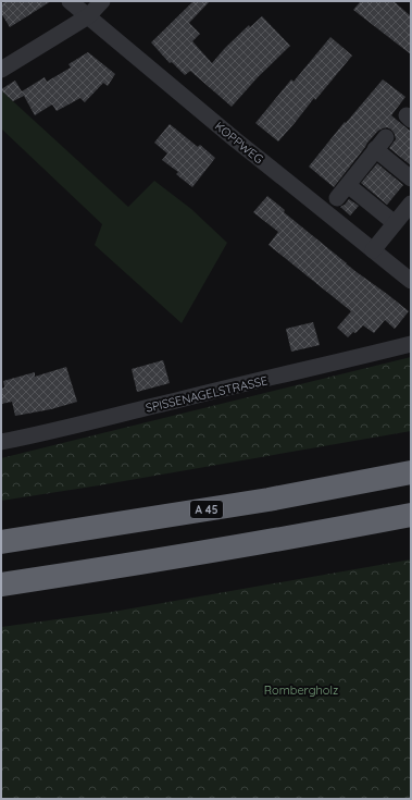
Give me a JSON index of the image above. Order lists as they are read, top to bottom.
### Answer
{
  "streets": {
    "highway": ["A 45"],
    "street": ["KOPPWEG", "SPISSENAGELSTRASSE"]
  },
  "parks": ["Rombergholz"]
}
